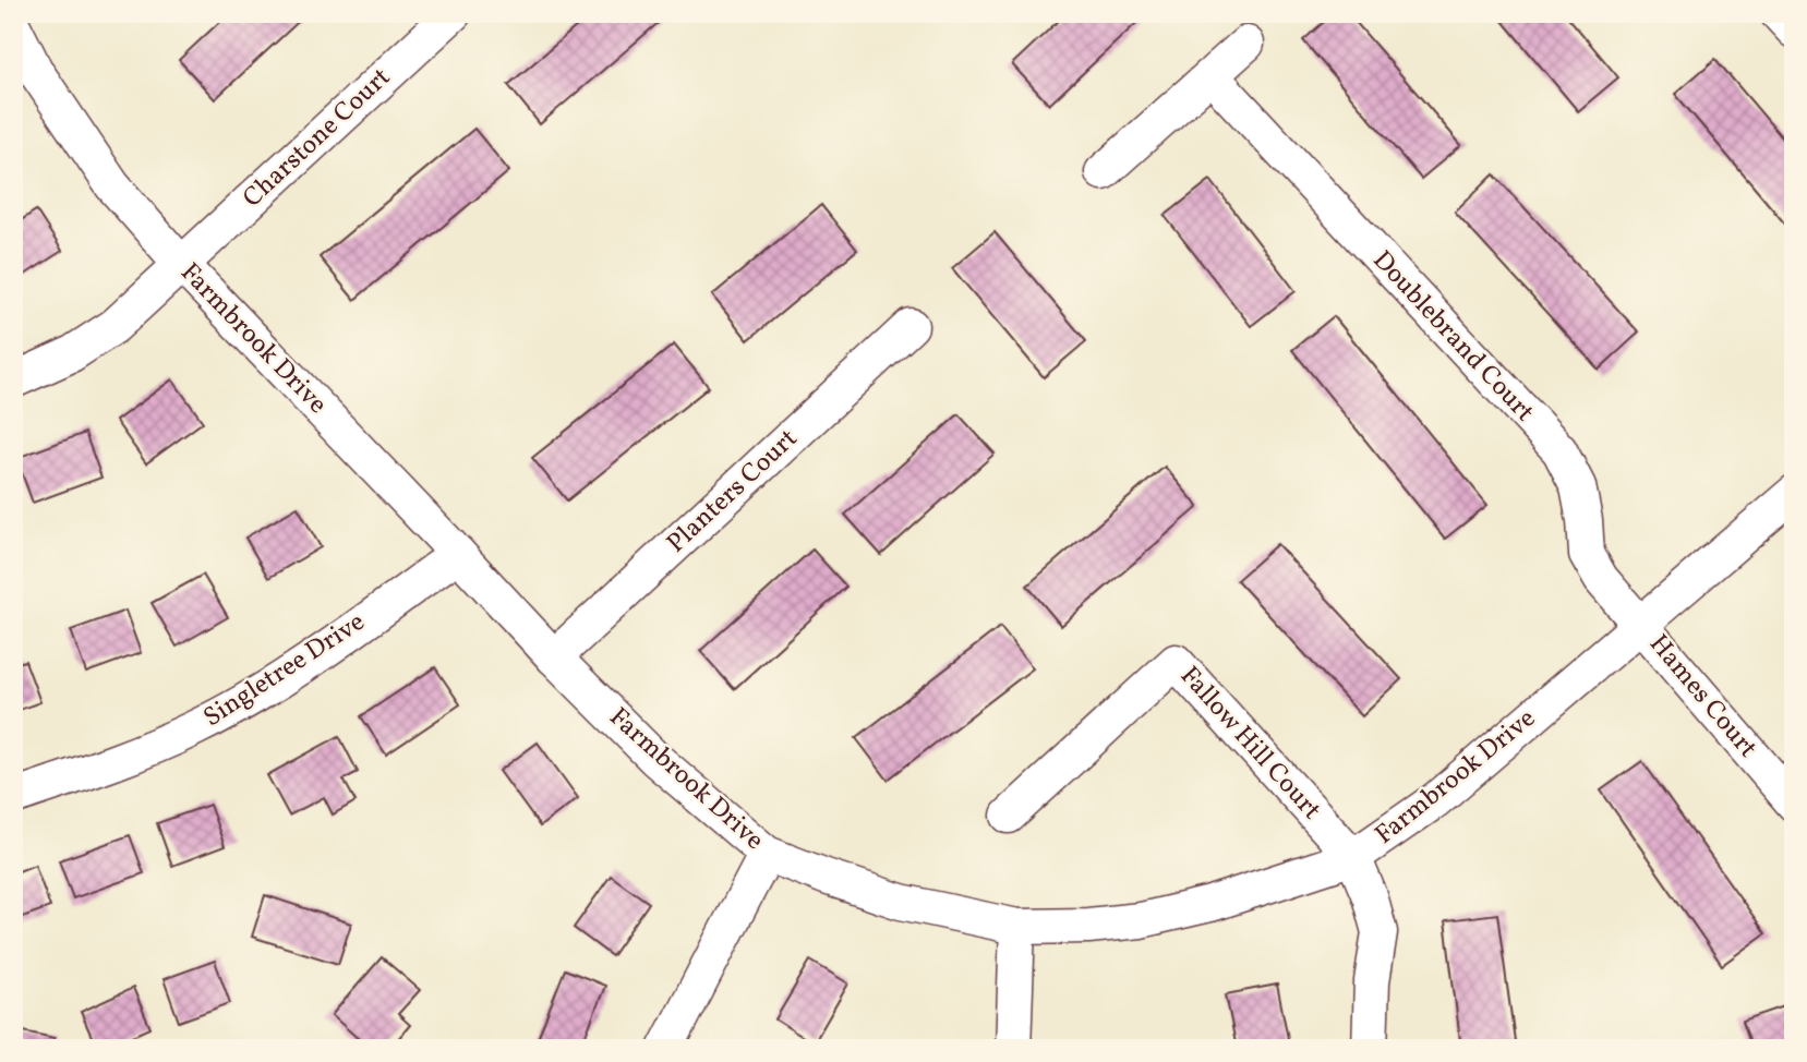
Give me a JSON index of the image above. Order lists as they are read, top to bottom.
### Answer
{
  "streets": {
    "street": [
      "Charstone Court",
      "Doublebrand Court",
      "Farmbrook Drive",
      "Planters Court",
      "Singletree Drive",
      "Hames Court",
      "Fallow Hill Court"
    ]
  },
  "crossings": [
    ["Charstone Court", "Farmbrook Drive"],
    ["Doublebrand Court", "Farmbrook Drive"],
    ["Doublebrand Court", "Hames Court"],
    ["Farmbrook Drive", "Planters Court"],
    ["Farmbrook Drive", "Singletree Drive"],
    ["Farmbrook Drive", "Hames Court"],
    ["Farmbrook Drive", "Fallow Hill Court"]
  ]
}
